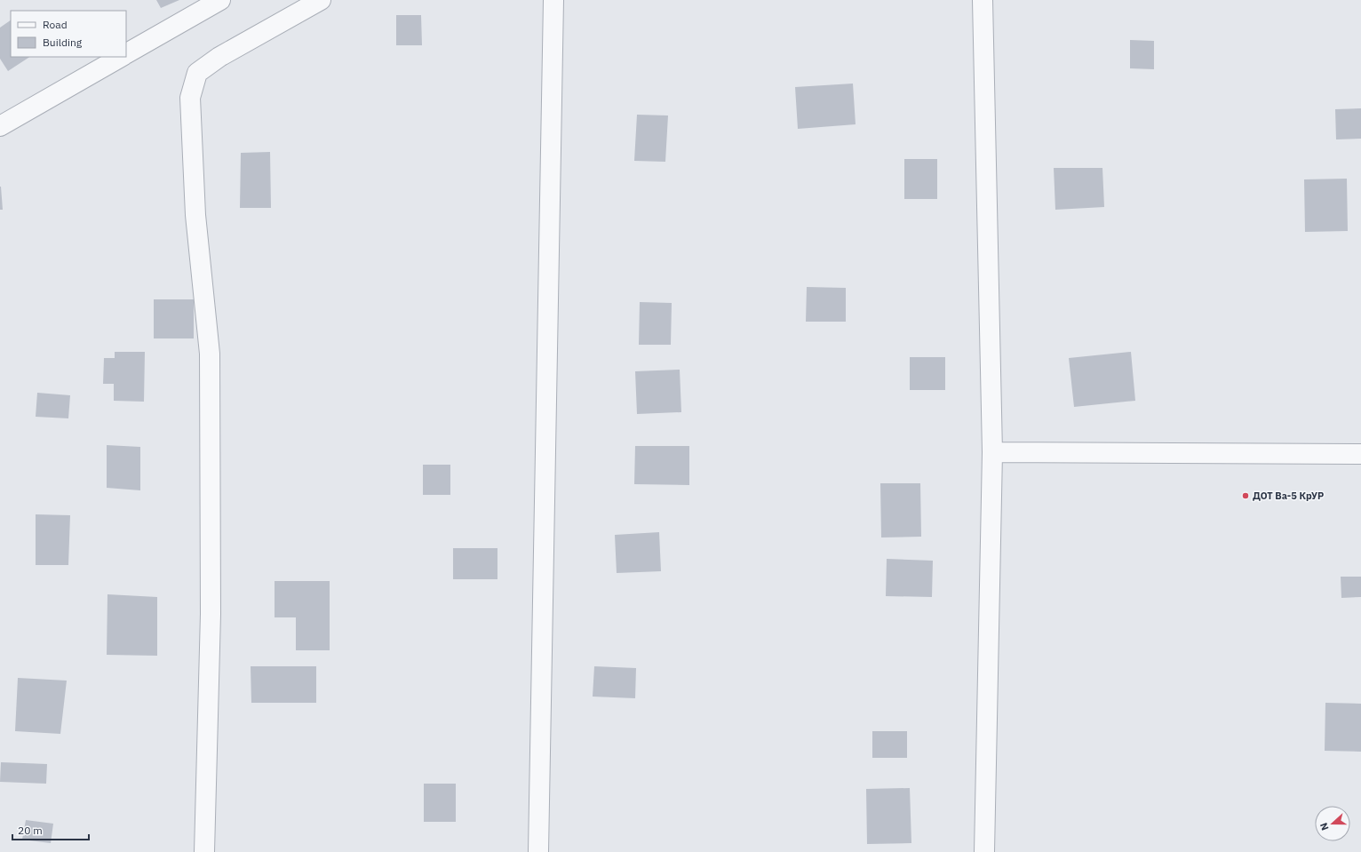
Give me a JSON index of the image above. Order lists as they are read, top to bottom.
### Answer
{
  "places": ["ДОТ Ва-5 КрУР"],
  "legend": ["Road", "Building"],
  "scale_bar": "20 m",
  "north": "left"
}
